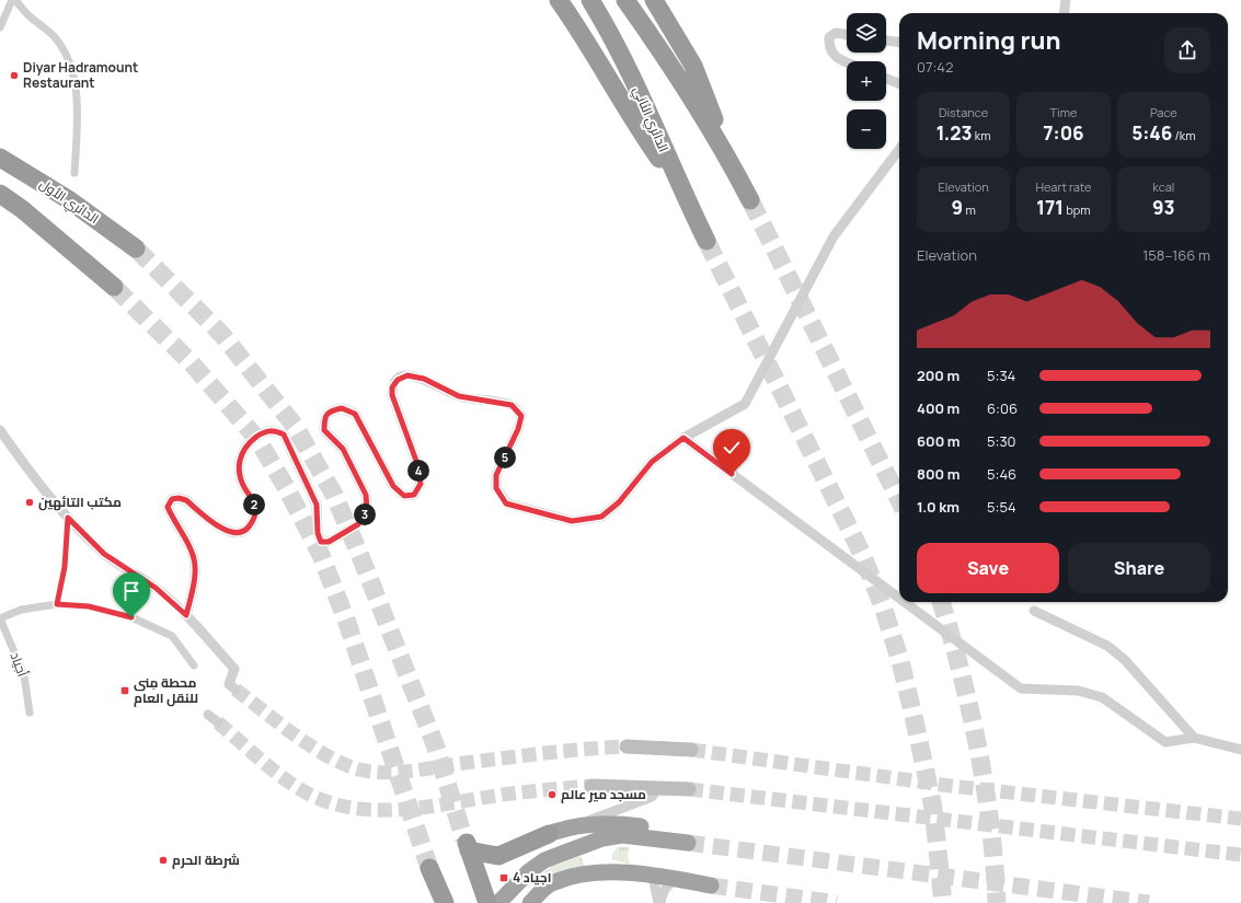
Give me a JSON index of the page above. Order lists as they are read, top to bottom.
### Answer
{
  "streets": {
    "highway": ["الدائري الثاني", "الدائري الأول"],
    "street": ["أجياد"]
  },
  "places": {
    "other": [
      "Diyar Hadramount Restaurant",
      "مكتب التائهين",
      "مسجد مير عالم",
      "شرطة الحرم"
    ],
    "transit": ["محطة مِنى للنقل العام", "اجياد 4"]
  },
  "page": {
    "map_buttons": ["+", "−"],
    "heading": ["Morning run", "07:42"],
    "stats": [
      ["Distance", "1.23 km"],
      ["Time", "7:06"],
      ["Pace", "5:46 /km"],
      ["Elevation", "9 m"],
      ["Heart rate", "171 bpm"],
      ["kcal", "93"]
    ],
    "chart": ["Elevation", "158–166 m"],
    "list": [
      {
        "name": "200 m",
        "note": "5:34"
      },
      {
        "name": "400 m",
        "note": "6:06"
      },
      {
        "name": "600 m",
        "note": "5:30"
      },
      {
        "name": "800 m",
        "note": "5:46"
      },
      {
        "name": "1.0 km",
        "note": "5:54"
      }
    ],
    "pins": [
      "5",
      "4",
      "2",
      "3"
    ],
    "buttons": ["Save", "Share"]
  }
}
